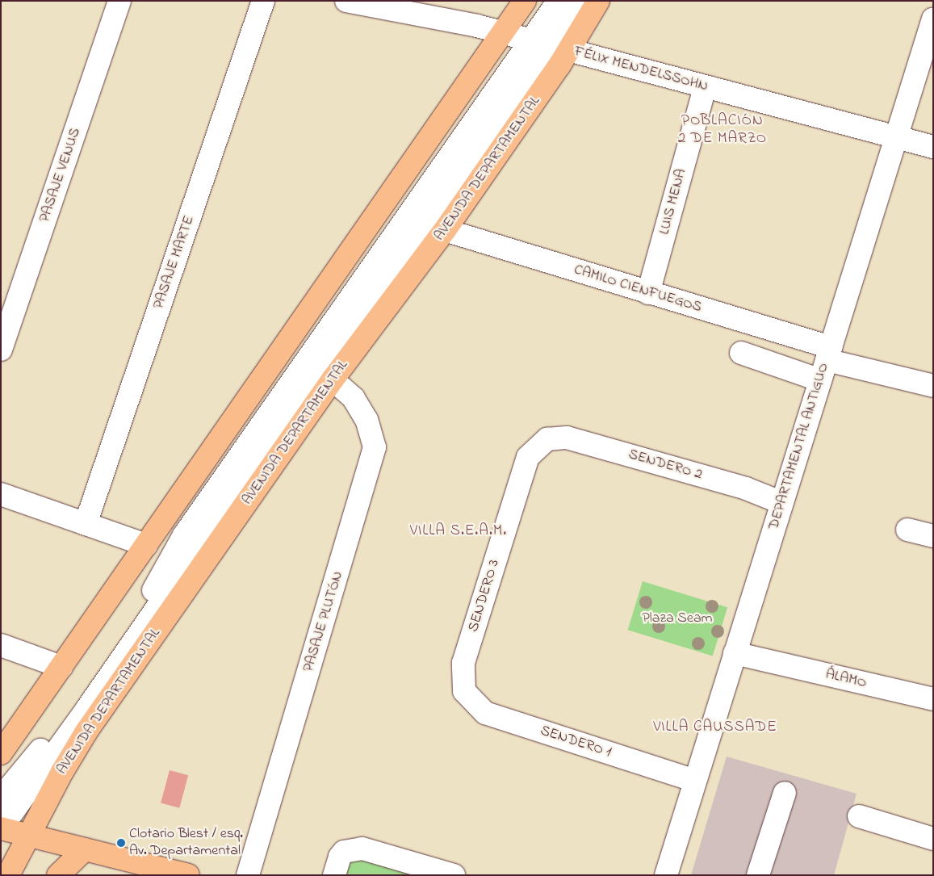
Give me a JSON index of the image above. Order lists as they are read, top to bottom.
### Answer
{
  "streets": {
    "main road": ["AVENIDA DEPARTAMENTAL"],
    "street": [
      "FÉLIX MENDELSSOHN",
      "PASAJE VENUS",
      "LUIS MENA",
      "PASAJE MARTE",
      "CAMILO CIENFUEGOS",
      "DEPARTAMENTAL ANTIGUO",
      "SENDERO 2",
      "SENDERO 3",
      "PASAJE PLUTÓN",
      "ÁLAMO",
      "SENDERO 1"
    ]
  },
  "crossings": [
    ["FÉLIX MENDELSSOHN", "AVENIDA DEPARTAMENTAL"],
    ["FÉLIX MENDELSSOHN", "LUIS MENA"],
    ["FÉLIX MENDELSSOHN", "DEPARTAMENTAL ANTIGUO"],
    ["AVENIDA DEPARTAMENTAL", "CAMILO CIENFUEGOS"],
    ["AVENIDA DEPARTAMENTAL", "PASAJE PLUTÓN"],
    ["LUIS MENA", "CAMILO CIENFUEGOS"],
    ["CAMILO CIENFUEGOS", "DEPARTAMENTAL ANTIGUO"],
    ["DEPARTAMENTAL ANTIGUO", "SENDERO 2"],
    ["DEPARTAMENTAL ANTIGUO", "ÁLAMO"],
    ["DEPARTAMENTAL ANTIGUO", "SENDERO 1"],
    ["SENDERO 2", "SENDERO 3"],
    ["SENDERO 3", "SENDERO 1"]
  ],
  "districts": ["POBLACIÓN 2 DE MARZO", "VILLA S.E.A.M.", "VILLA CAUSSADE"],
  "parks": ["Plaza Seam"],
  "places": ["Clotario Blest / esq. Av. Departamental"]
}
